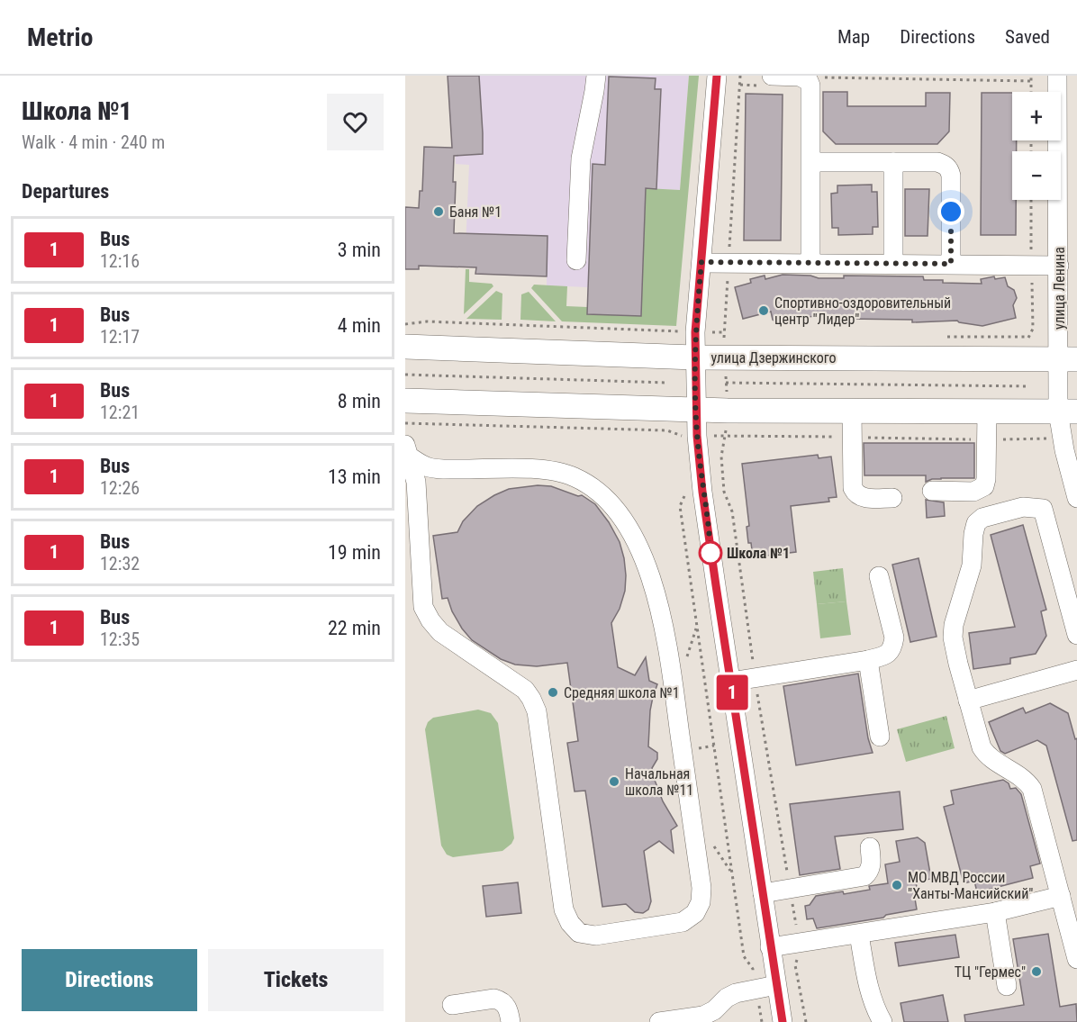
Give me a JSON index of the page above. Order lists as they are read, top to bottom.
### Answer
{
  "streets": {
    "main road": ["улица Дзержинского"],
    "street": ["улица Ленина"]
  },
  "crossings": [
    ["улица Ленина", "улица Дзержинского"]
  ],
  "places": [
    "Баня №1",
    "Спортивно-оздоровительный центр \"Лидер\"",
    "Школа №1",
    "Средняя школа №1",
    "Начальная школа №11",
    "МО МВД России \"Ханты-Мансийский\"",
    "ТЦ \"Гермес\""
  ],
  "lines": ["bus line 1"],
  "page": {
    "header": "Metrio",
    "nav": ["Map", "Directions", "Saved"],
    "heading": [
      ["Школа №1", "Walk · 4 min · 240 m"],
      "Departures"
    ],
    "on_map": "1",
    "map_buttons": ["+", "−"],
    "list": [
      {
        "mark": "1",
        "name": "Bus",
        "note": "12:16",
        "value": "3 min"
      },
      {
        "mark": "1",
        "name": "Bus",
        "note": "12:17",
        "value": "4 min"
      },
      {
        "mark": "1",
        "name": "Bus",
        "note": "12:21",
        "value": "8 min"
      },
      {
        "mark": "1",
        "name": "Bus",
        "note": "12:26",
        "value": "13 min"
      },
      {
        "mark": "1",
        "name": "Bus",
        "note": "12:32",
        "value": "19 min"
      },
      {
        "mark": "1",
        "name": "Bus",
        "note": "12:35",
        "value": "22 min"
      }
    ],
    "buttons": ["Directions", "Tickets"]
  }
}
